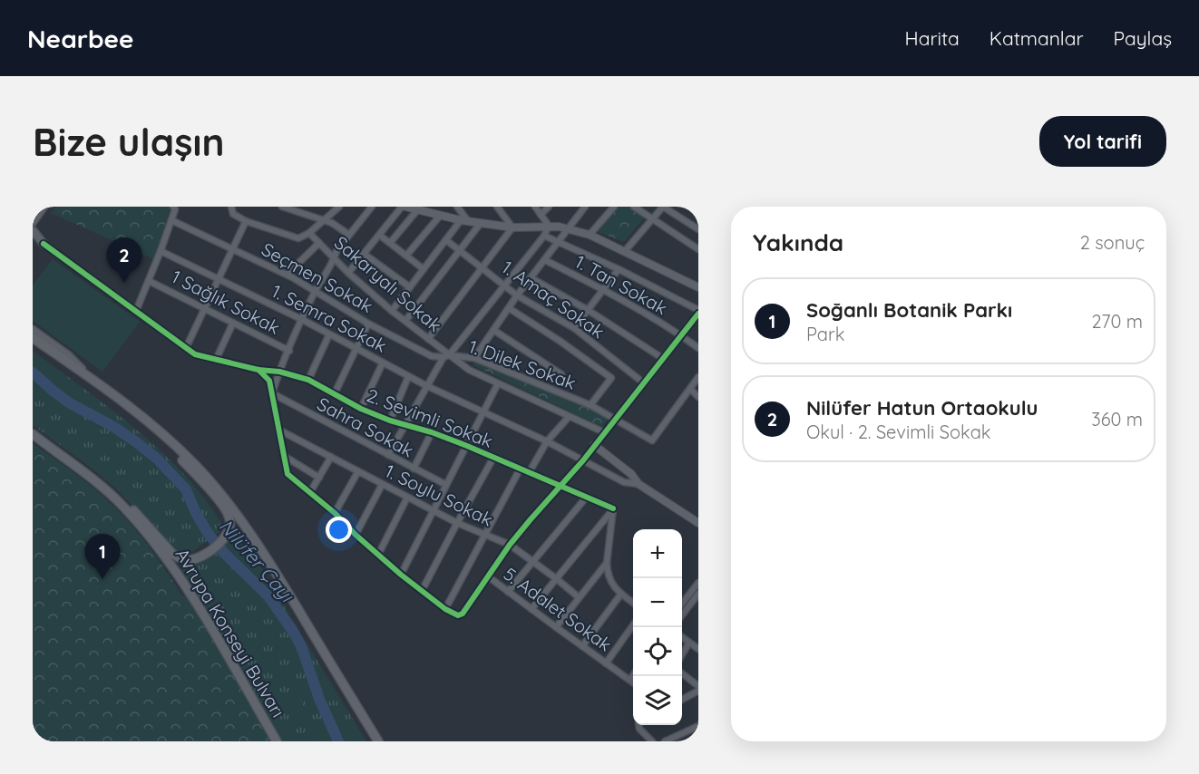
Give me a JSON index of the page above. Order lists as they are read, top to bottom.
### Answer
{
  "streets": {
    "main road": ["Avrupa Konseyi Bulvarı"],
    "street": [
      "Seçmen Sokak",
      "Sakaryalı Sokak",
      "1. Tan Sokak",
      "1. Amaç Sokak",
      "1 Sağlık Sokak",
      "1. Semra Sokak",
      "1. Dilek Sokak",
      "2. Sevimli Sokak",
      "Sahra Sokak",
      "1. Soylu Sokak",
      "5. Adalet Sokak"
    ]
  },
  "crossings": [
    ["Seçmen Sokak", "Sakaryalı Sokak"],
    ["Seçmen Sokak", "1. Dilek Sokak"],
    ["Sakaryalı Sokak", "1. Dilek Sokak"]
  ],
  "water": ["Nilüfer Çayı"],
  "page": {
    "header": "Nearbee",
    "nav": ["Harita", "Katmanlar", "Paylaş"],
    "buttons": "Yol tarifi",
    "title": "Bize ulaşın",
    "heading": ["Yakında", "2 sonuç"],
    "pins": ["2", "1"],
    "list": [
      {
        "mark": "1",
        "name": "Soğanlı Botanik Parkı",
        "note": "Park",
        "value": "270 m"
      },
      {
        "mark": "2",
        "name": "Nilüfer Hatun Ortaokulu",
        "note": "Okul · 2. Sevimli Sokak",
        "value": "360 m"
      }
    ],
    "map_buttons": ["+", "−"]
  }
}
